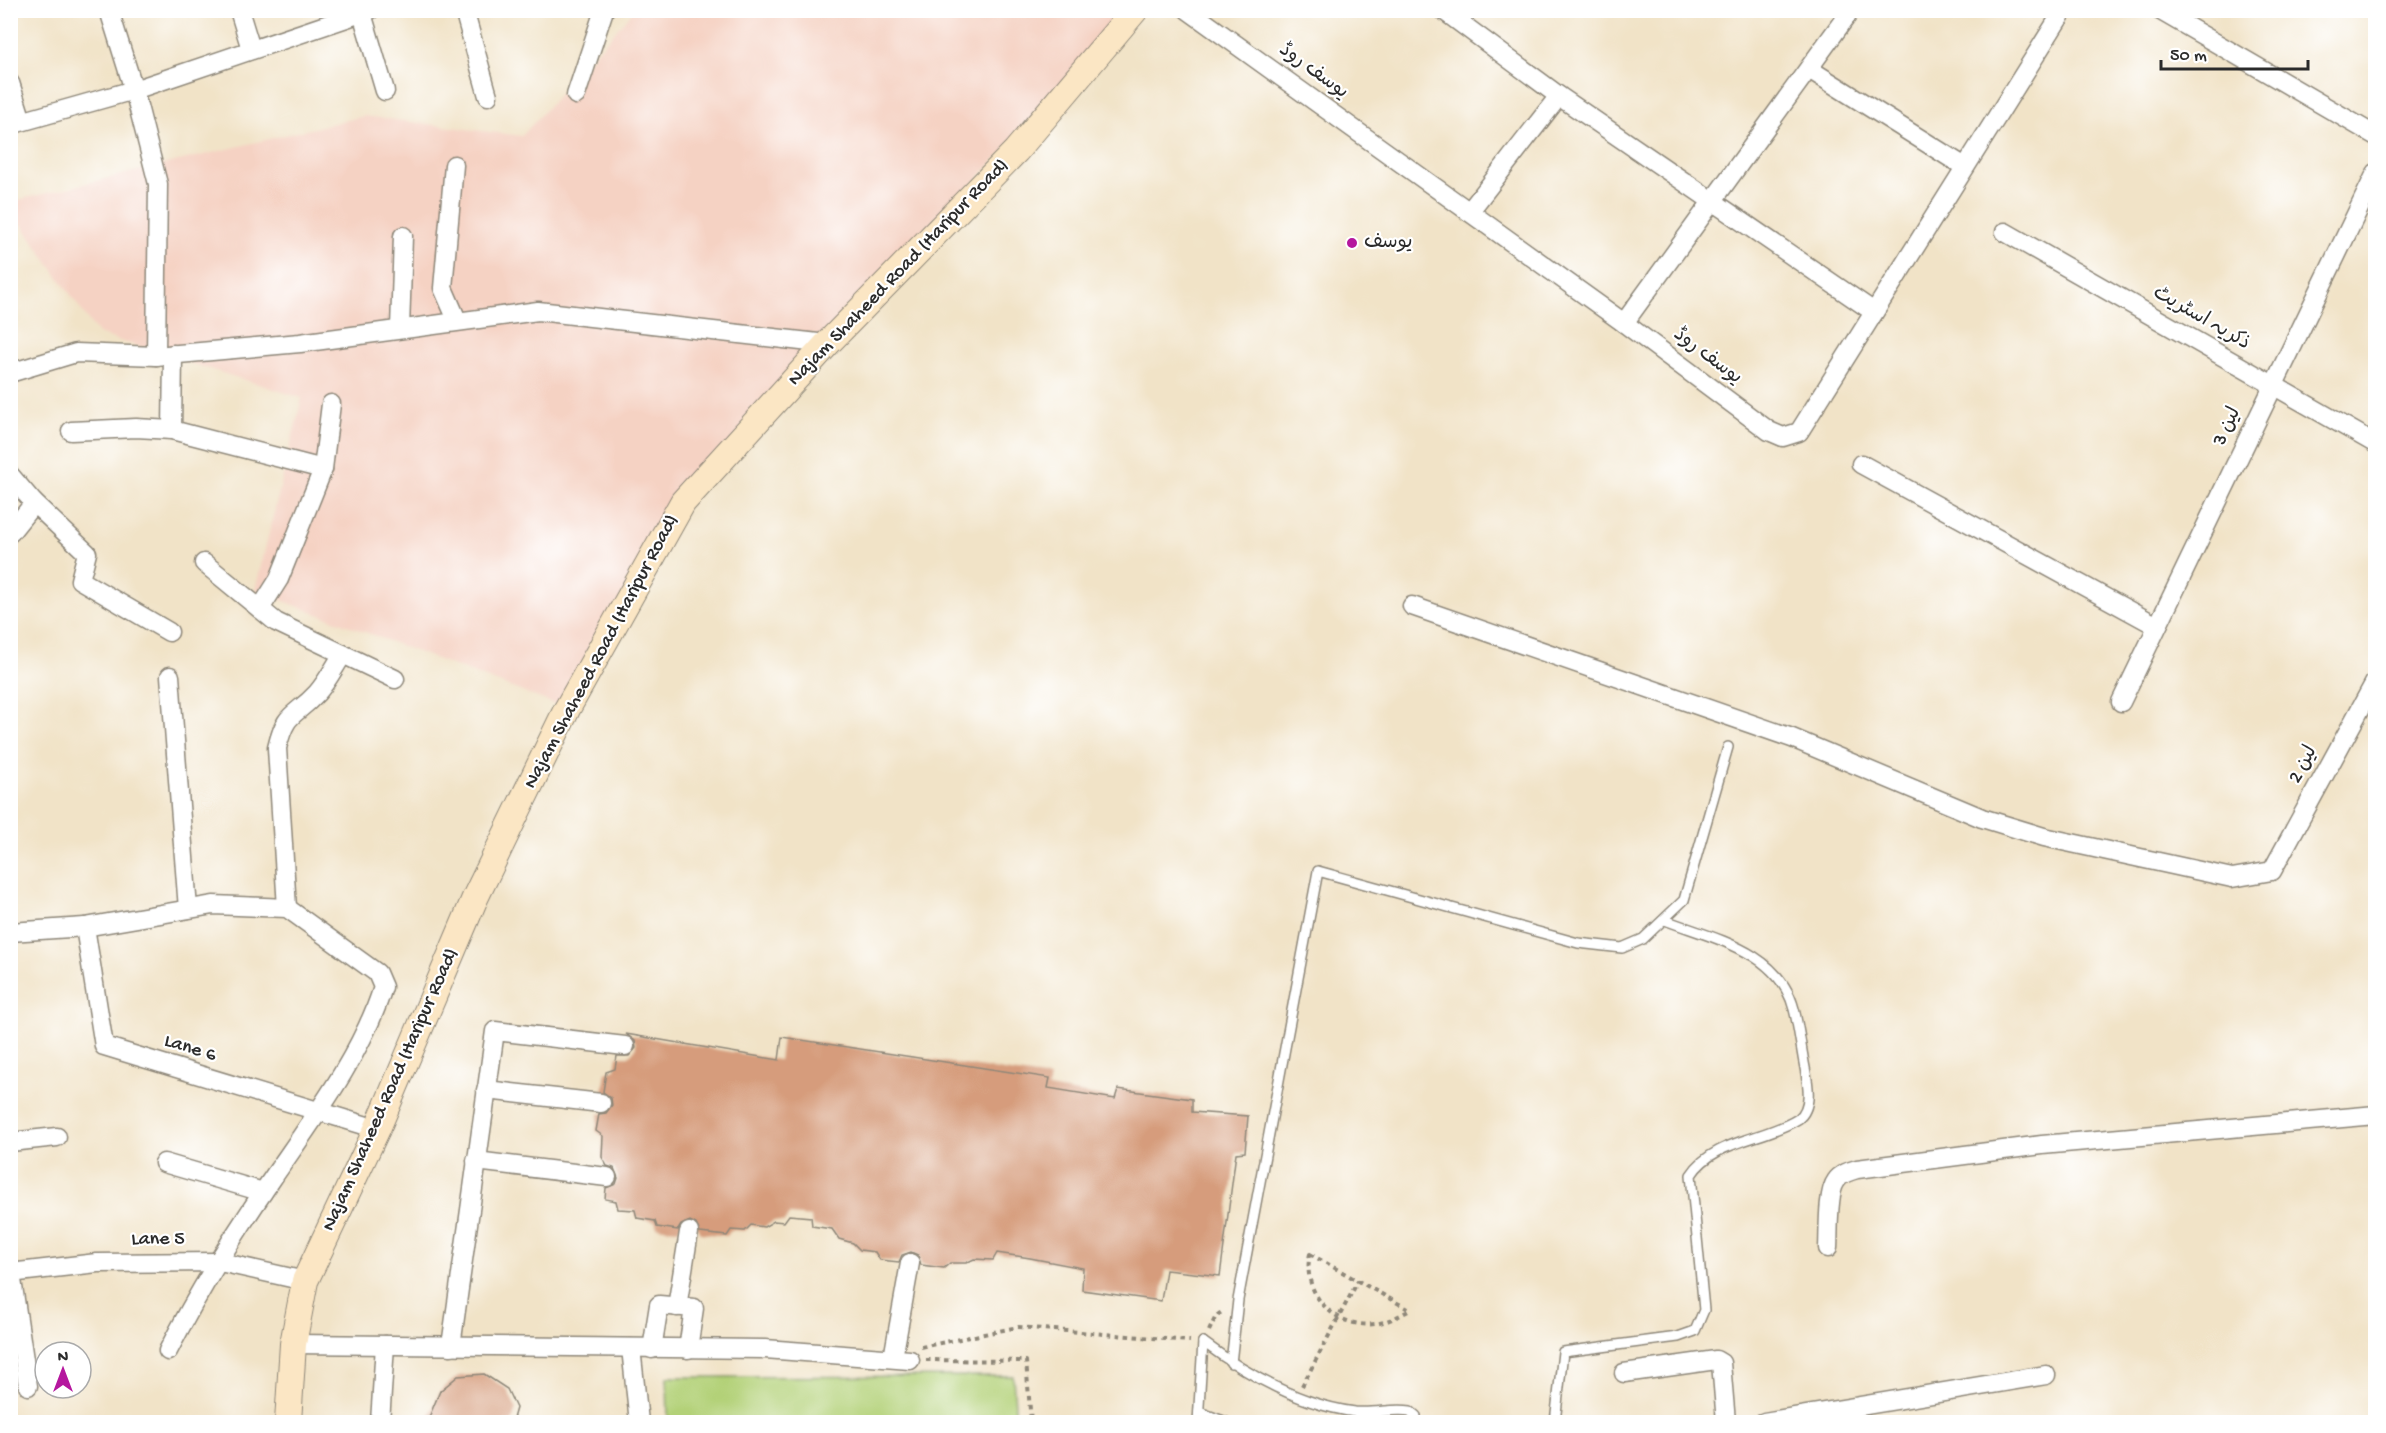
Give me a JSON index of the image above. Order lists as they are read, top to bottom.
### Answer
{
  "streets": {
    "main road": ["Najam Shaheed Road (Haripur Road)"],
    "street": [
      "یوسف روڈ",
      "ذکریہ اسٹریٹ",
      "لین 3",
      "لین 2",
      "Lane 6",
      "Lane 5"
    ]
  },
  "crossings": [
    ["Najam Shaheed Road (Haripur Road)", "Lane 6"],
    ["Najam Shaheed Road (Haripur Road)", "Lane 5"],
    ["ذکریہ اسٹریٹ", "لین 3"]
  ],
  "places": ["یوسف"],
  "scale_bar": "50 m",
  "north": "top"
}
